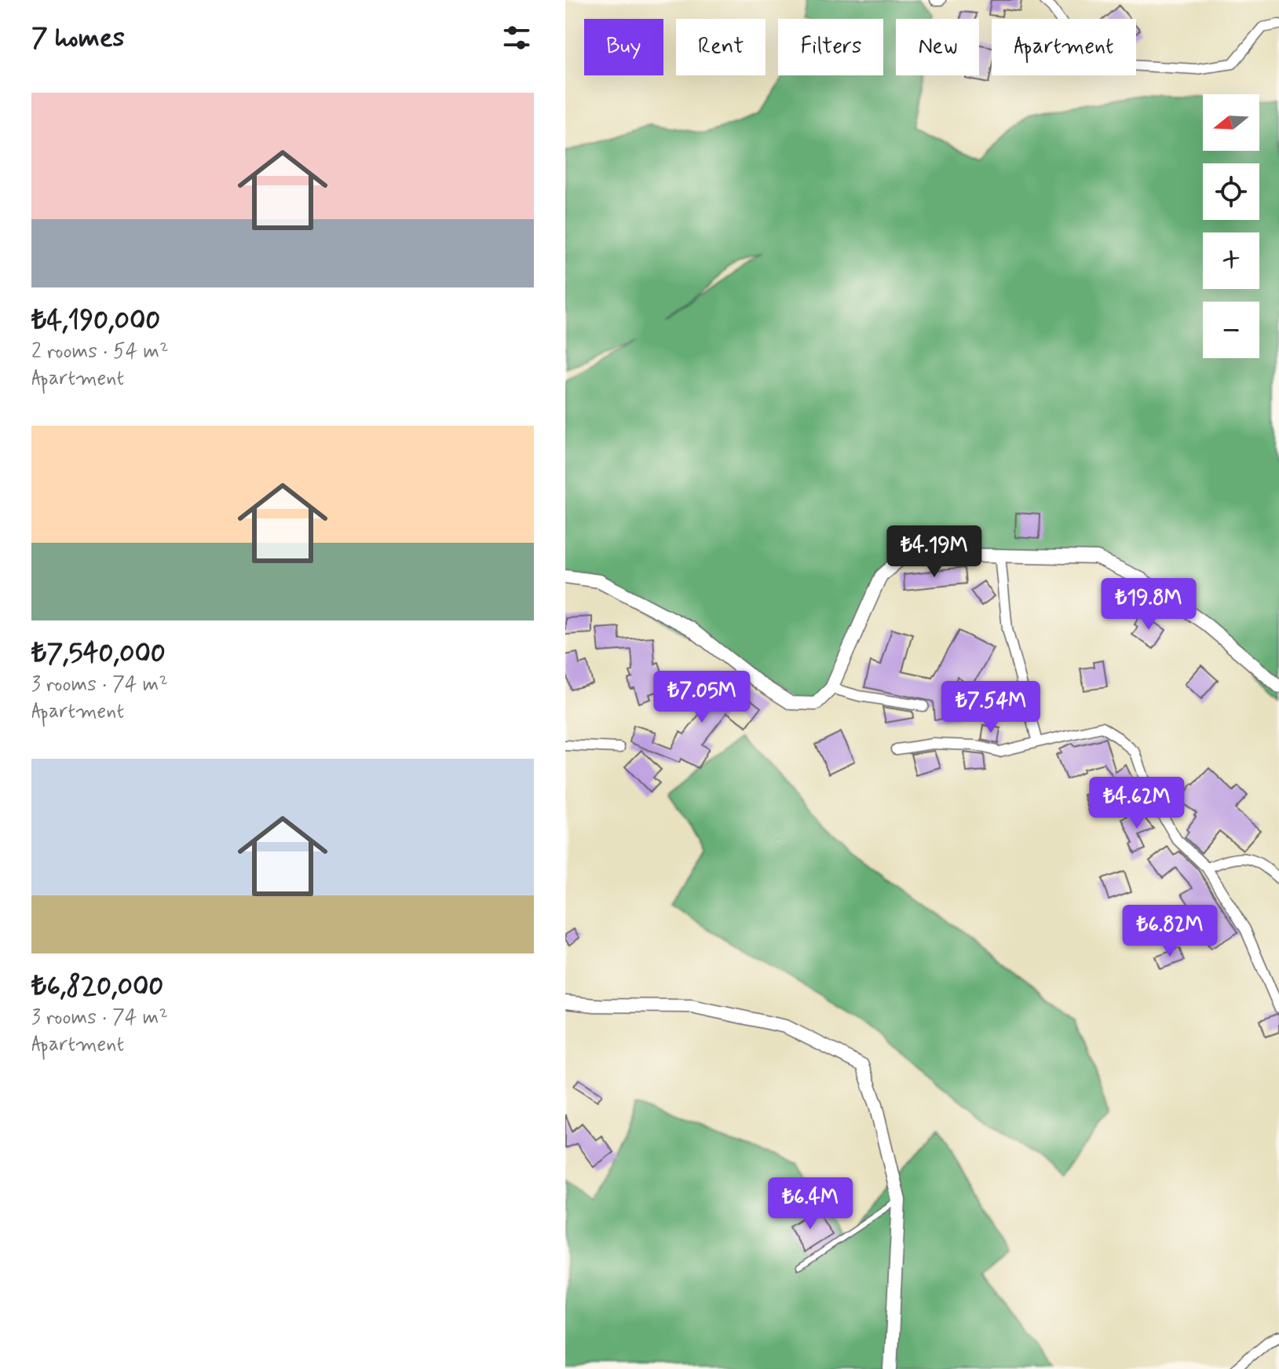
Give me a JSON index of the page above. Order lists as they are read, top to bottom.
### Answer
{
  "north": "left",
  "page": {
    "heading": "7 homes",
    "chip": [
      "Buy",
      "Rent",
      "Filters",
      "New",
      "Apartment"
    ],
    "list": [
      {
        "name": "₺4,190,000",
        "note": "2 rooms · 54 m² · Apartment"
      },
      {
        "name": "₺7,540,000",
        "note": "3 rooms · 74 m² · Apartment"
      },
      {
        "name": "₺6,820,000",
        "note": "3 rooms · 74 m² · Apartment"
      }
    ],
    "map_buttons": ["+", "−"],
    "price": [
      "₺4.19M",
      "₺19.8M",
      "₺7.05M",
      "₺7.54M",
      "₺4.62M",
      "₺6.82M",
      "₺6.4M"
    ]
  }
}
